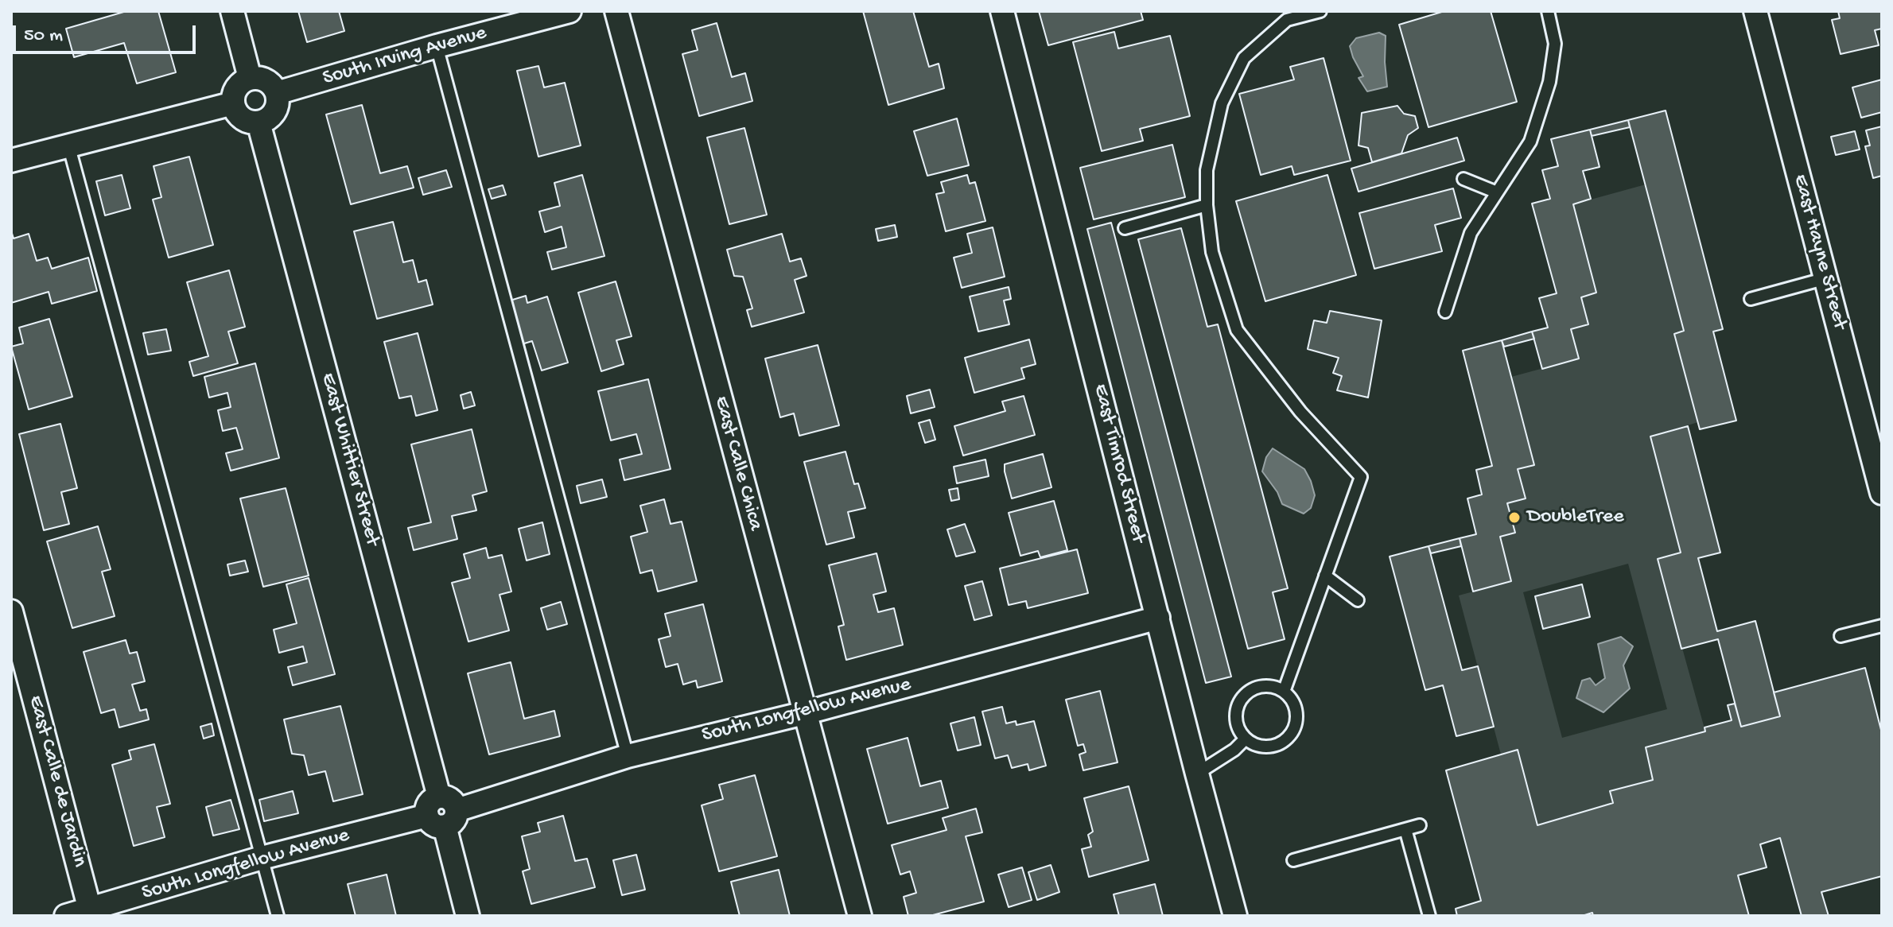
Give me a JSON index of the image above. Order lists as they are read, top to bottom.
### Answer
{
  "streets": {
    "street": [
      "South Irving Avenue",
      "East Hayne Street",
      "East Whittier Street",
      "East Calle Chica",
      "East Timrod Street",
      "South Longfellow Avenue",
      "East Calle de Jardin"
    ]
  },
  "crossings": [
    ["South Irving Avenue", "East Whittier Street"],
    ["East Whittier Street", "South Longfellow Avenue"],
    ["East Calle Chica", "South Longfellow Avenue"],
    ["East Timrod Street", "South Longfellow Avenue"],
    ["South Longfellow Avenue", "East Calle de Jardin"]
  ],
  "places": ["DoubleTree"],
  "scale_bar": "50 m"
}
